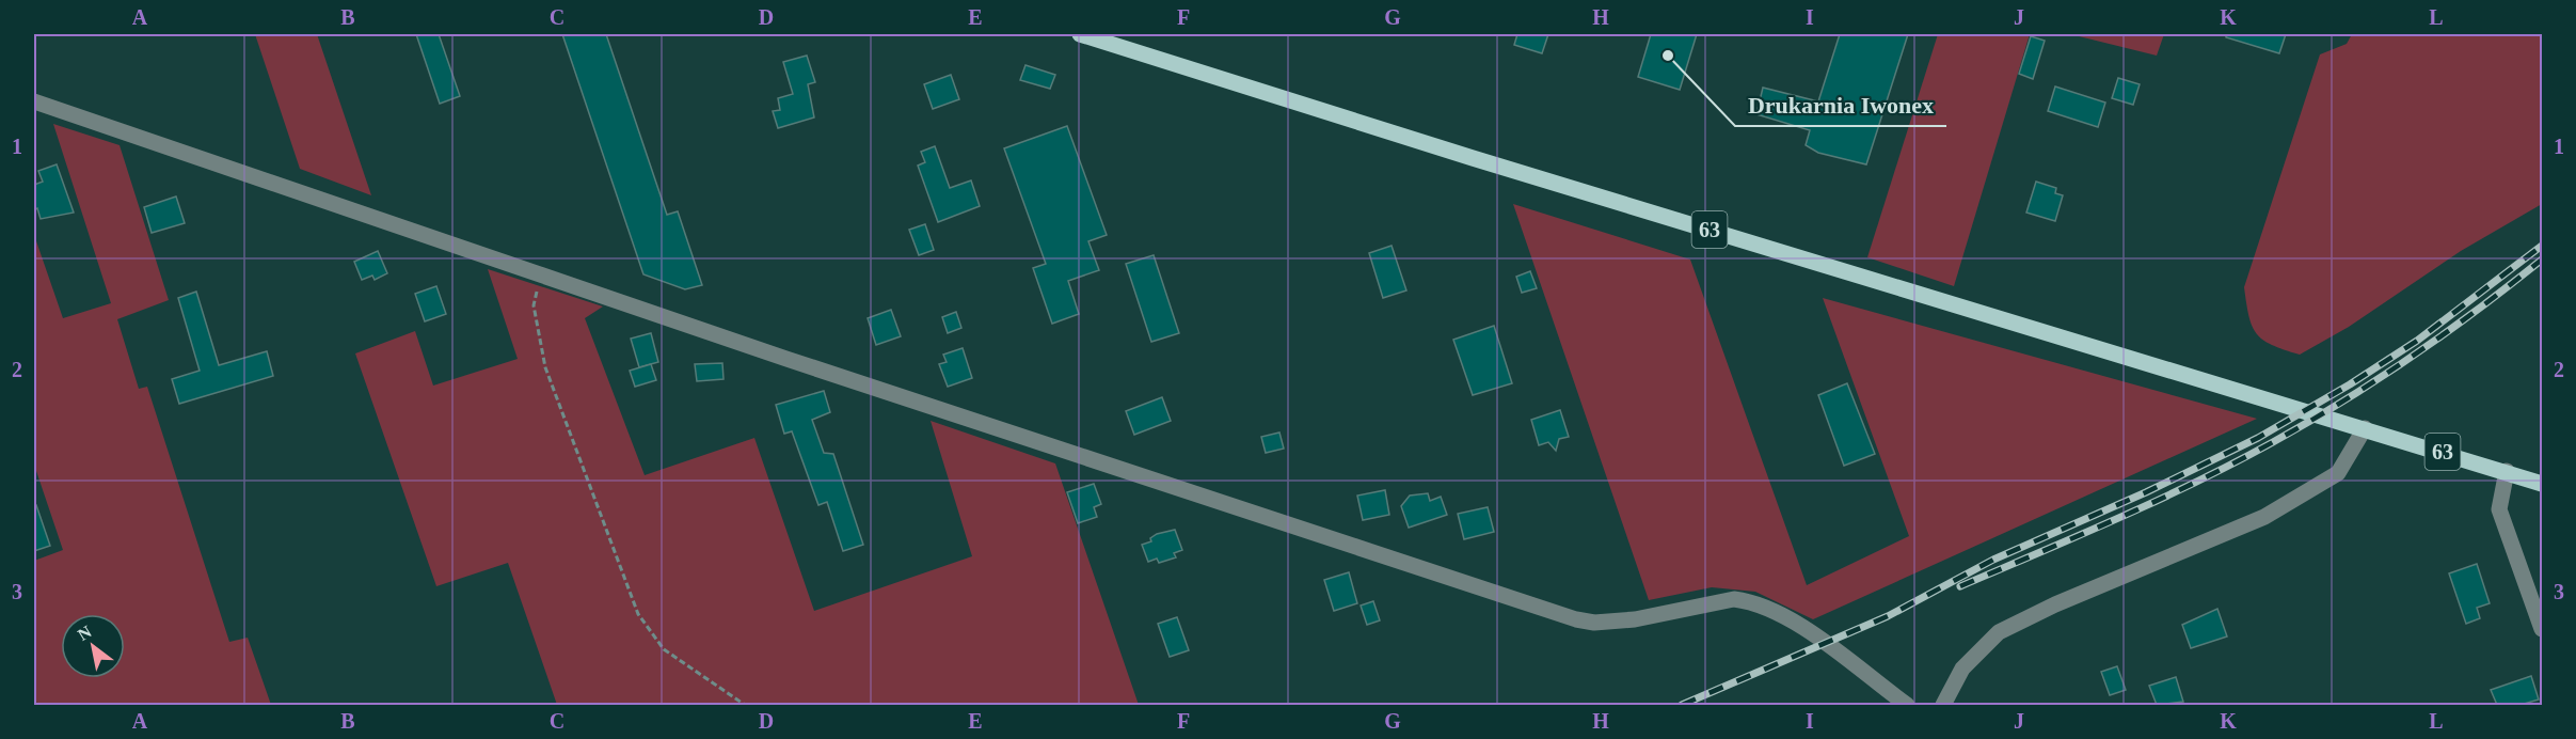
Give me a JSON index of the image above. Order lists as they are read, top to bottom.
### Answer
{
  "streets": {
    "main road": ["63"]
  },
  "places": ["Drukarnia Iwonex"],
  "north": "top left",
  "grid": {
    "columns": [
      "A",
      "B",
      "C",
      "D",
      "E",
      "F",
      "G",
      "H",
      "I",
      "J",
      "K",
      "L"
    ],
    "rows": ["1", "2", "3"]
  }
}
